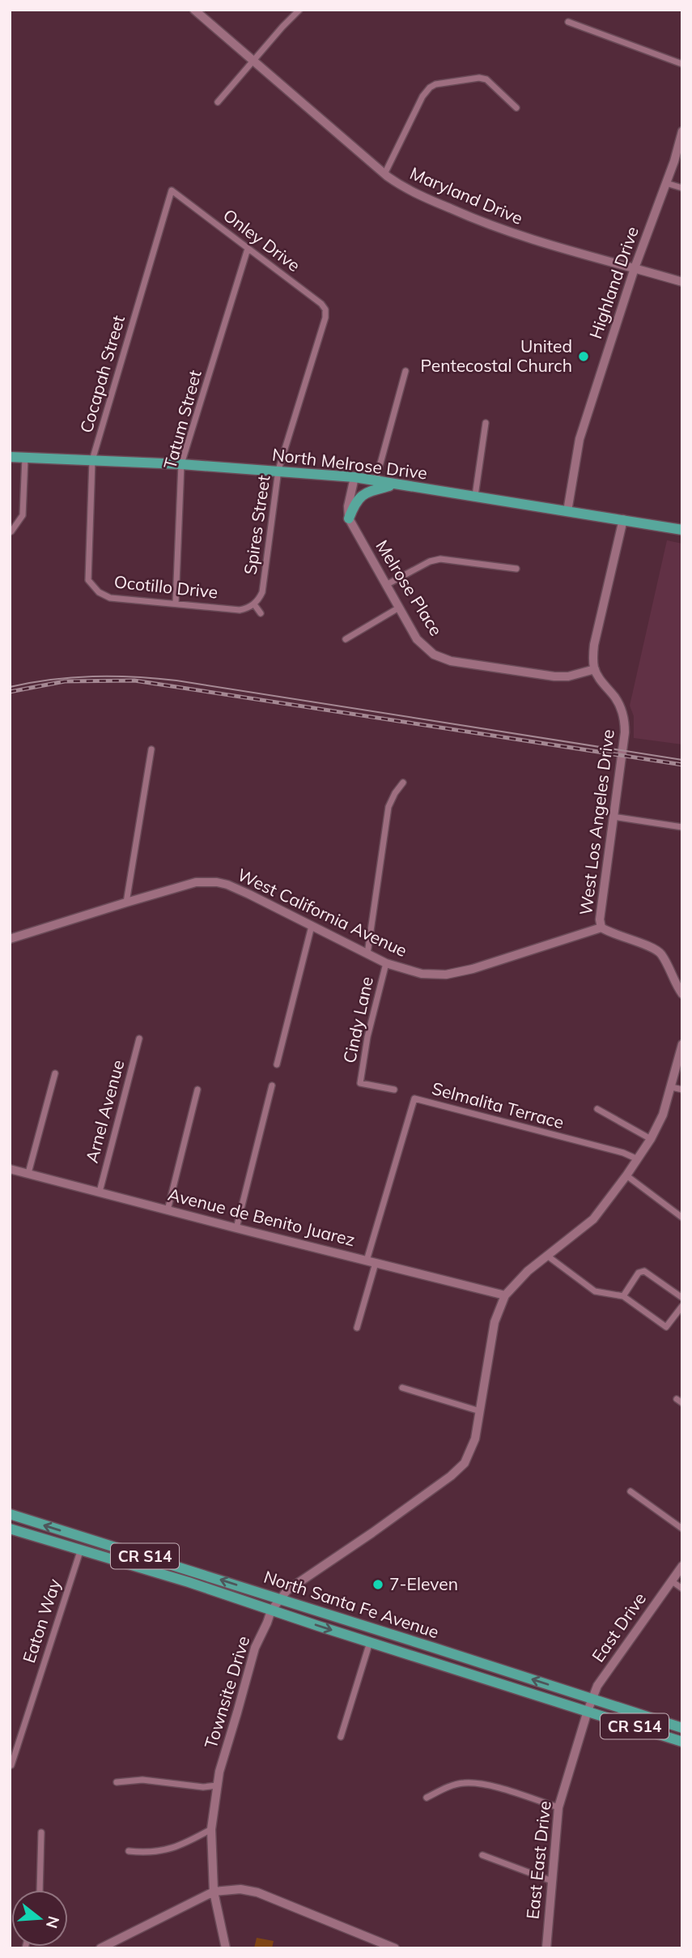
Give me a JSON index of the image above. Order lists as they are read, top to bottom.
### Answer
{
  "streets": {
    "main road": ["North Melrose Drive", "CR S14", "North Santa Fe Avenue"],
    "street": [
      "Maryland Drive",
      "Onley Drive",
      "Highland Drive",
      "Cocapah Street",
      "Tatum Street",
      "Spires Street",
      "Ocotillo Drive",
      "Melrose Place",
      "West Los Angeles Drive",
      "West California Avenue",
      "Cindy Lane",
      "Selmalita Terrace",
      "Arnel Avenue",
      "Avenue de Benito Juarez",
      "Eaton Way",
      "East Drive",
      "Townsite Drive",
      "East East Drive"
    ]
  },
  "crossings": [
    ["Maryland Drive", "Highland Drive"],
    ["Onley Drive", "Cocapah Street"],
    ["Onley Drive", "Tatum Street"],
    ["Onley Drive", "Spires Street"],
    ["Highland Drive", "North Melrose Drive"],
    ["Cocapah Street", "North Melrose Drive"],
    ["Cocapah Street", "Ocotillo Drive"],
    ["Tatum Street", "North Melrose Drive"],
    ["Tatum Street", "Ocotillo Drive"],
    ["North Melrose Drive", "Spires Street"],
    ["Spires Street", "Ocotillo Drive"],
    ["Melrose Place", "West Los Angeles Drive"],
    ["West Los Angeles Drive", "West California Avenue"],
    ["West California Avenue", "Cindy Lane"],
    ["Selmalita Terrace", "Avenue de Benito Juarez"],
    ["Arnel Avenue", "Avenue de Benito Juarez"],
    ["North Santa Fe Avenue", "Eaton Way"],
    ["North Santa Fe Avenue", "East Drive"],
    ["North Santa Fe Avenue", "Townsite Drive"],
    ["North Santa Fe Avenue", "East East Drive"],
    ["East Drive", "East East Drive"]
  ],
  "places": ["United Pentecostal Church", "7-Eleven"],
  "north": "right"
}
